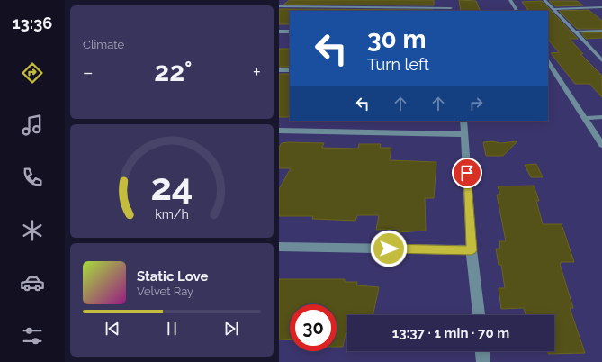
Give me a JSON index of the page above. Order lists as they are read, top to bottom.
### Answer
{
  "page": {
    "tabs": "13:36",
    "tile": "Climate",
    "turn": ["30 m", "Turn left"],
    "heat": ["−", "22°", "+"],
    "song": ["Static Love", "Velvet Ray"],
    "limit": "30",
    "trip": "13:37 · 1 min · 70 m",
    "gauge": ["24", "km/h"]
  }
}
